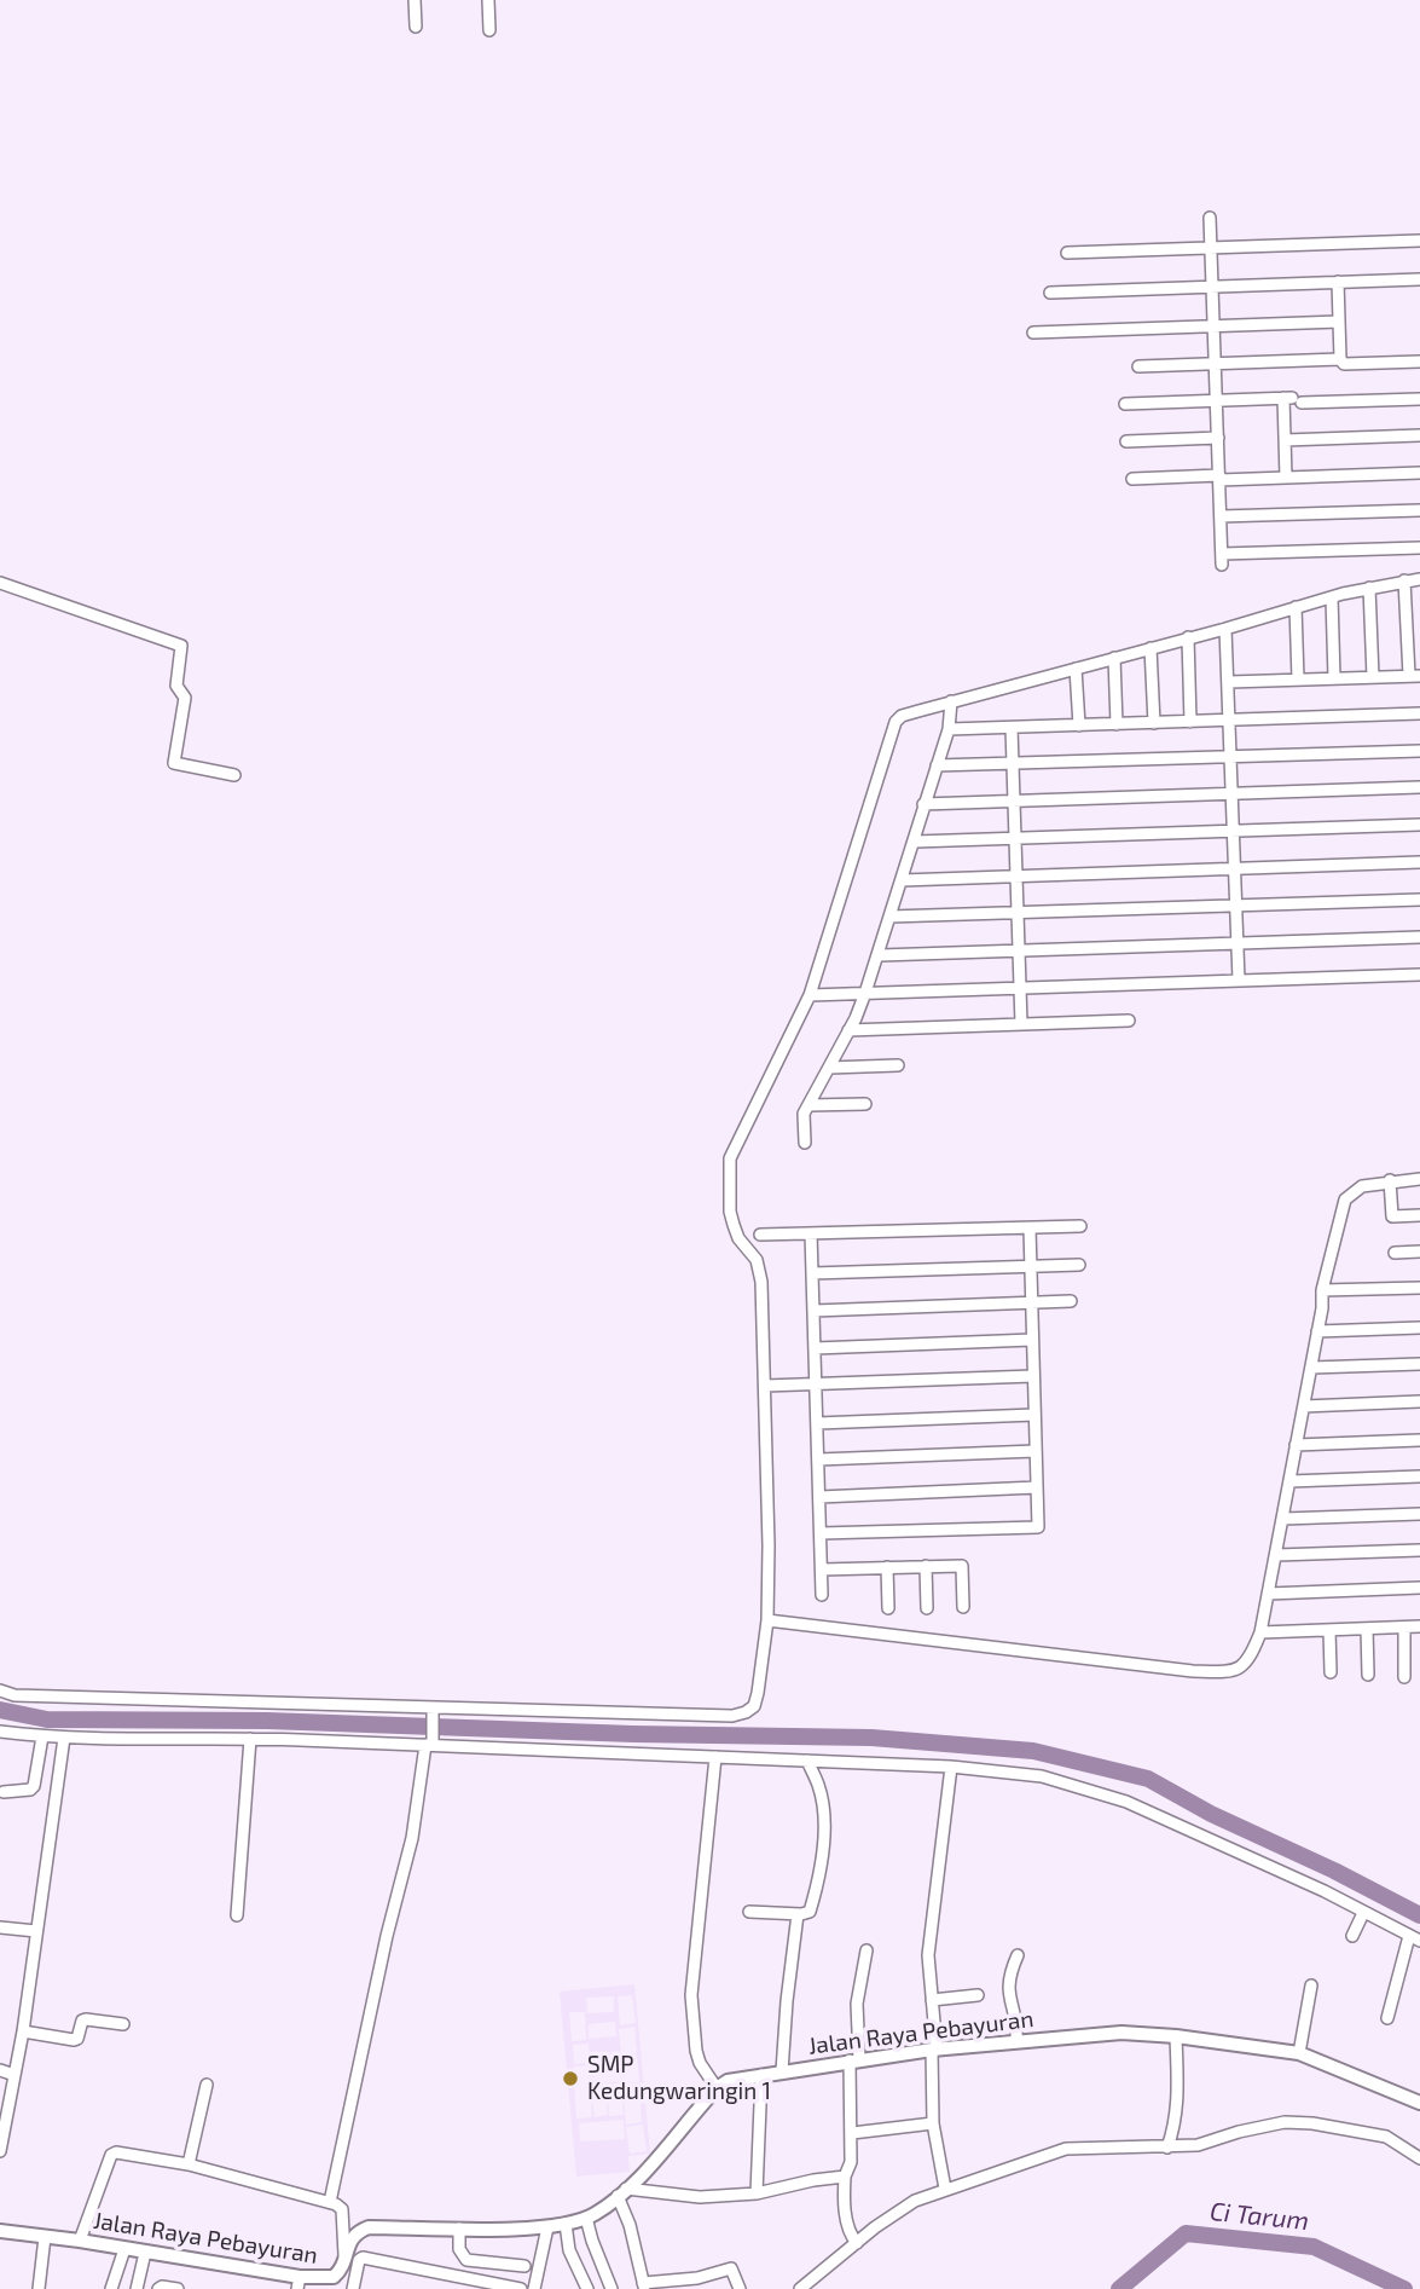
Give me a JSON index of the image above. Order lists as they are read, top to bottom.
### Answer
{
  "streets": {
    "main road": ["Jalan Raya Pebayuran"]
  },
  "water": ["Ci Tarum"],
  "places": ["SMP Kedungwaringin 1"]
}
